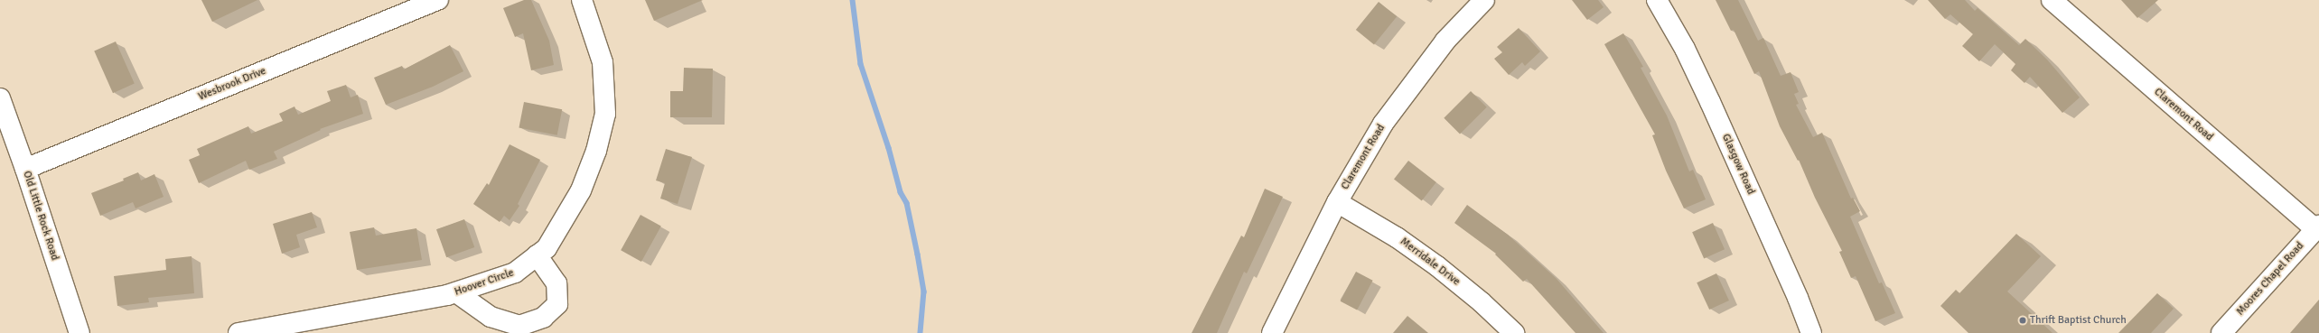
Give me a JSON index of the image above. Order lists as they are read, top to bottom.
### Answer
{
  "streets": {
    "street": [
      "Wesbrook Drive",
      "Claremont Road",
      "Glasgow Road",
      "Old Little Rock Road",
      "Merridale Drive",
      "Moores Chapel Road",
      "Hoover Circle"
    ]
  },
  "crossings": [
    ["Wesbrook Drive", "Old Little Rock Road"],
    ["Claremont Road", "Merridale Drive"],
    ["Claremont Road", "Moores Chapel Road"]
  ],
  "places": ["Thrift Baptist Church"]
}
